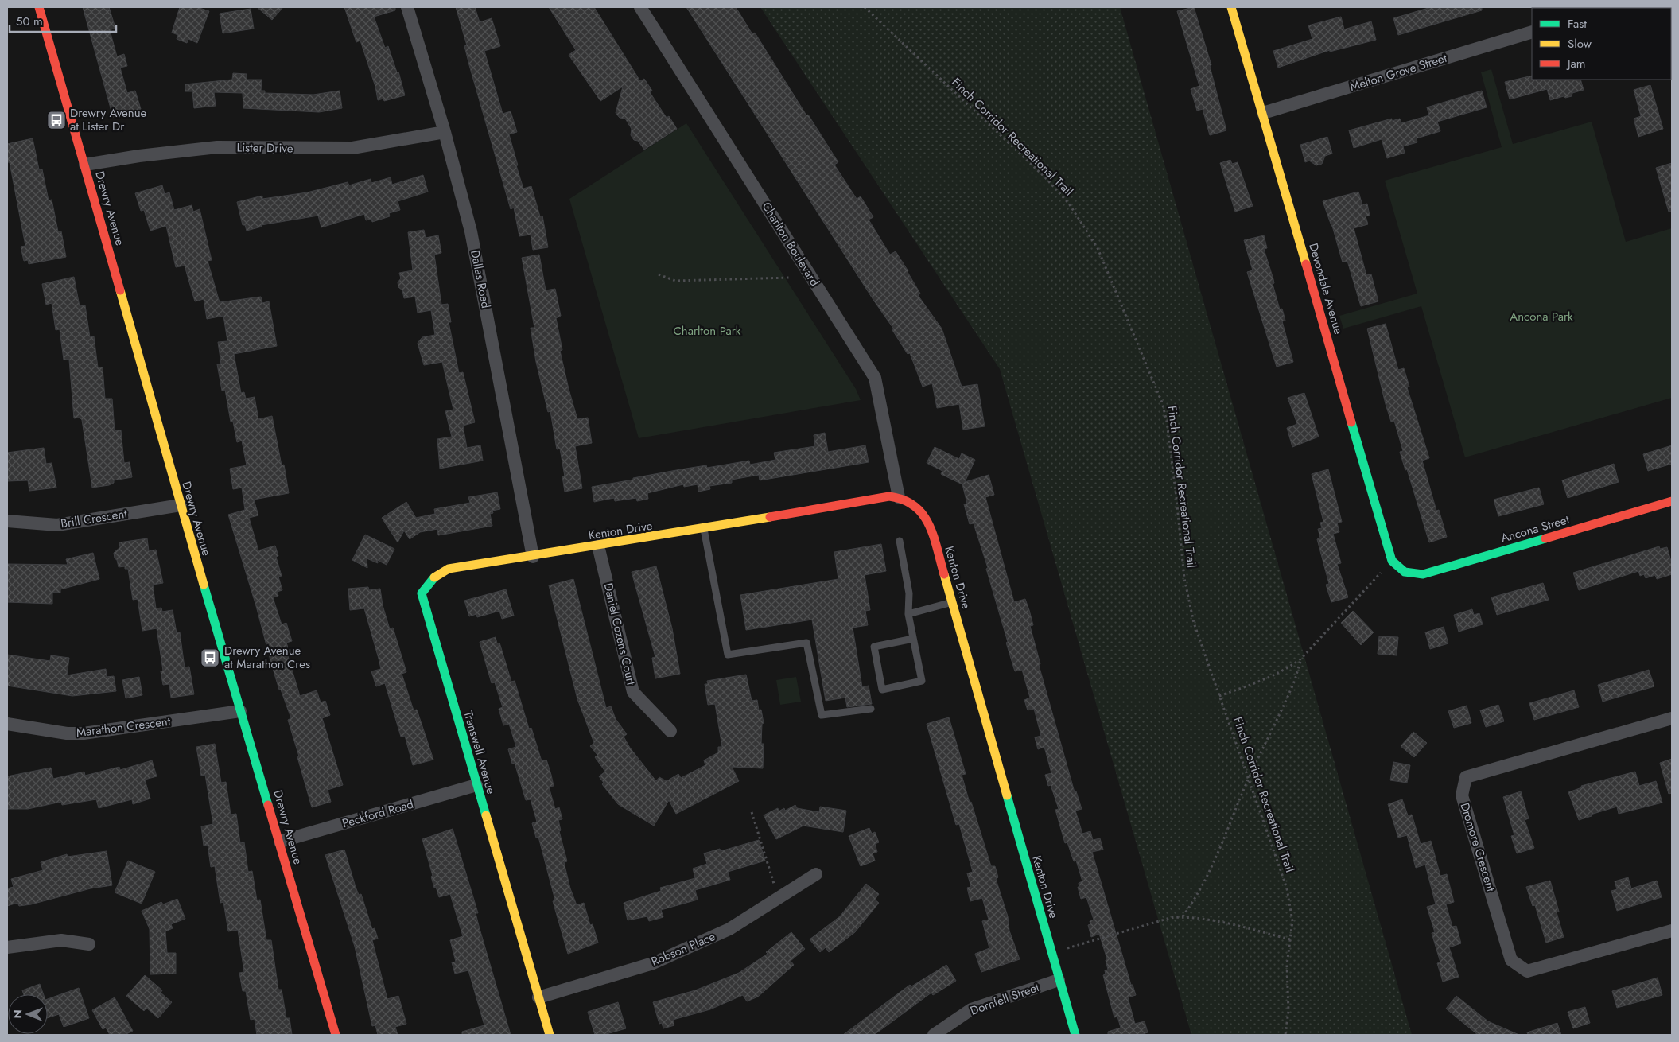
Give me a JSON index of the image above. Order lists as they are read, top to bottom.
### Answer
{
  "streets": {
    "street": [
      "Melton Grove Street",
      "Lister Drive",
      "Drewry Avenue",
      "Charlton Boulevard",
      "Dallas Road",
      "Devondale Avenue",
      "Brill Crescent",
      "Ancona Street",
      "Kenton Drive",
      "Daniel Cozens Court",
      "Marathon Crescent",
      "Transwell Avenue",
      "Peckford Road",
      "Dromore Crescent",
      "Robson Place",
      "Dornfell Street"
    ],
    "path": ["Finch Corridor Recreational Trail"]
  },
  "crossings": [
    ["Melton Grove Street", "Devondale Avenue"],
    ["Lister Drive", "Drewry Avenue"],
    ["Lister Drive", "Dallas Road"],
    ["Drewry Avenue", "Brill Crescent"],
    ["Drewry Avenue", "Marathon Crescent"],
    ["Drewry Avenue", "Peckford Road"],
    ["Charlton Boulevard", "Kenton Drive"],
    ["Dallas Road", "Kenton Drive"],
    ["Dallas Road", "Transwell Avenue"],
    ["Devondale Avenue", "Ancona Street"],
    ["Kenton Drive", "Daniel Cozens Court"],
    ["Kenton Drive", "Transwell Avenue"],
    ["Kenton Drive", "Dornfell Street"],
    ["Transwell Avenue", "Peckford Road"],
    ["Transwell Avenue", "Robson Place"]
  ],
  "parks": ["Ancona Park", "Charlton Park"],
  "places": {
    "bus stop": ["Drewry Avenue at Lister Dr", "Drewry Avenue at Marathon Cres"]
  },
  "legend": ["Fast", "Slow", "Jam"],
  "scale_bar": "50 m",
  "north": "left"
}
